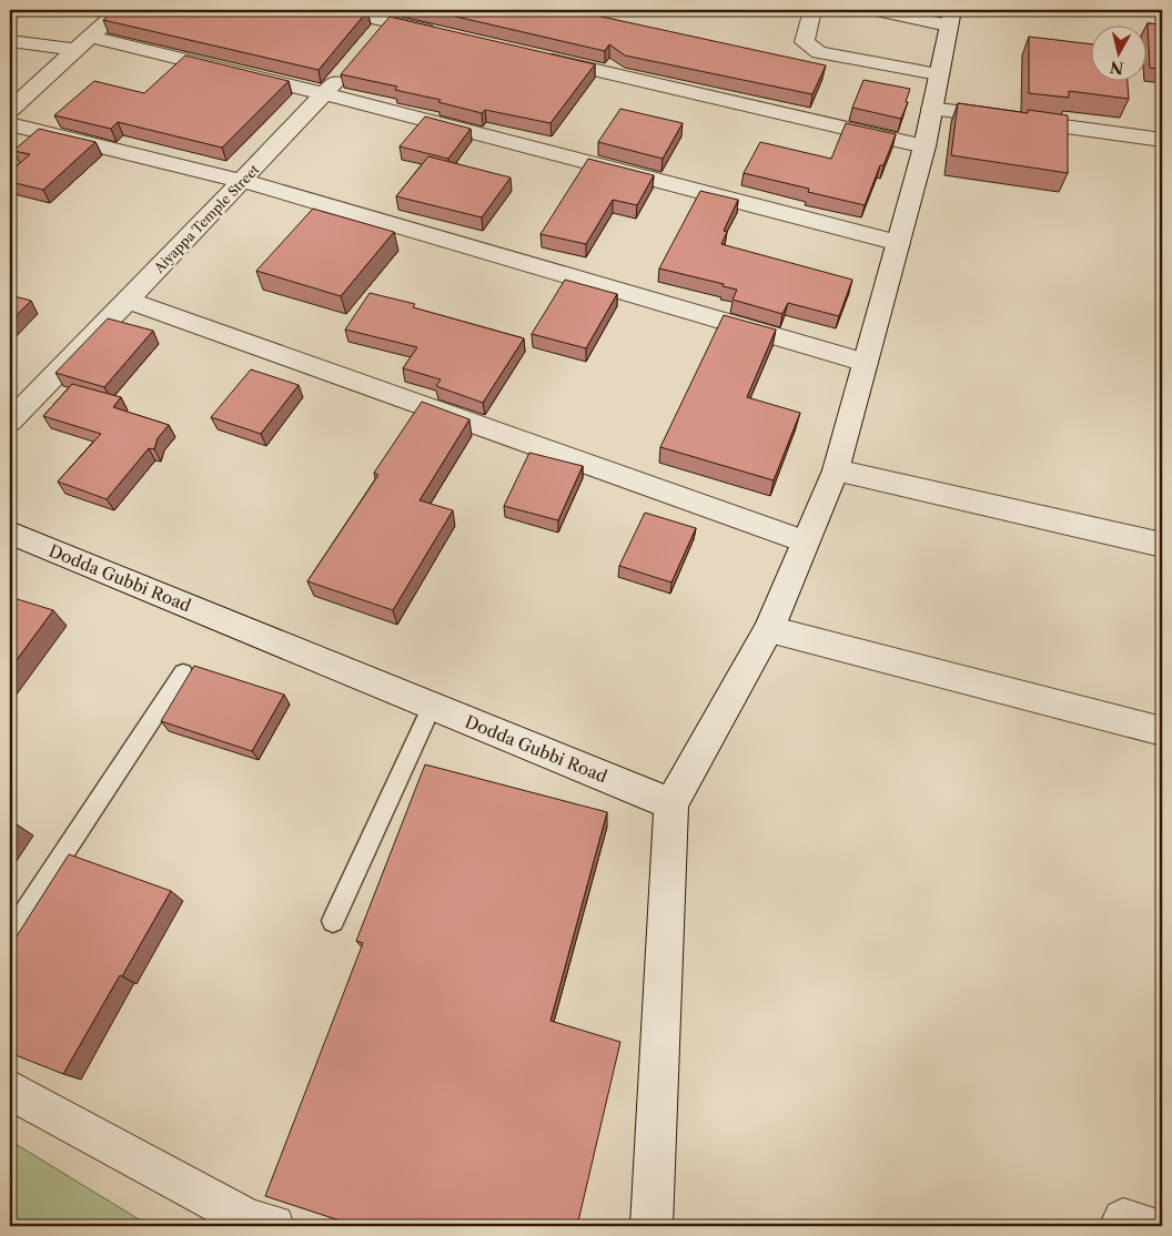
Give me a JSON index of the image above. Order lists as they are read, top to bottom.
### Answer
{
  "streets": {
    "street": ["Aiyappa Temple Street", "Dodda Gubbi Road"]
  },
  "north": "bottom"
}
